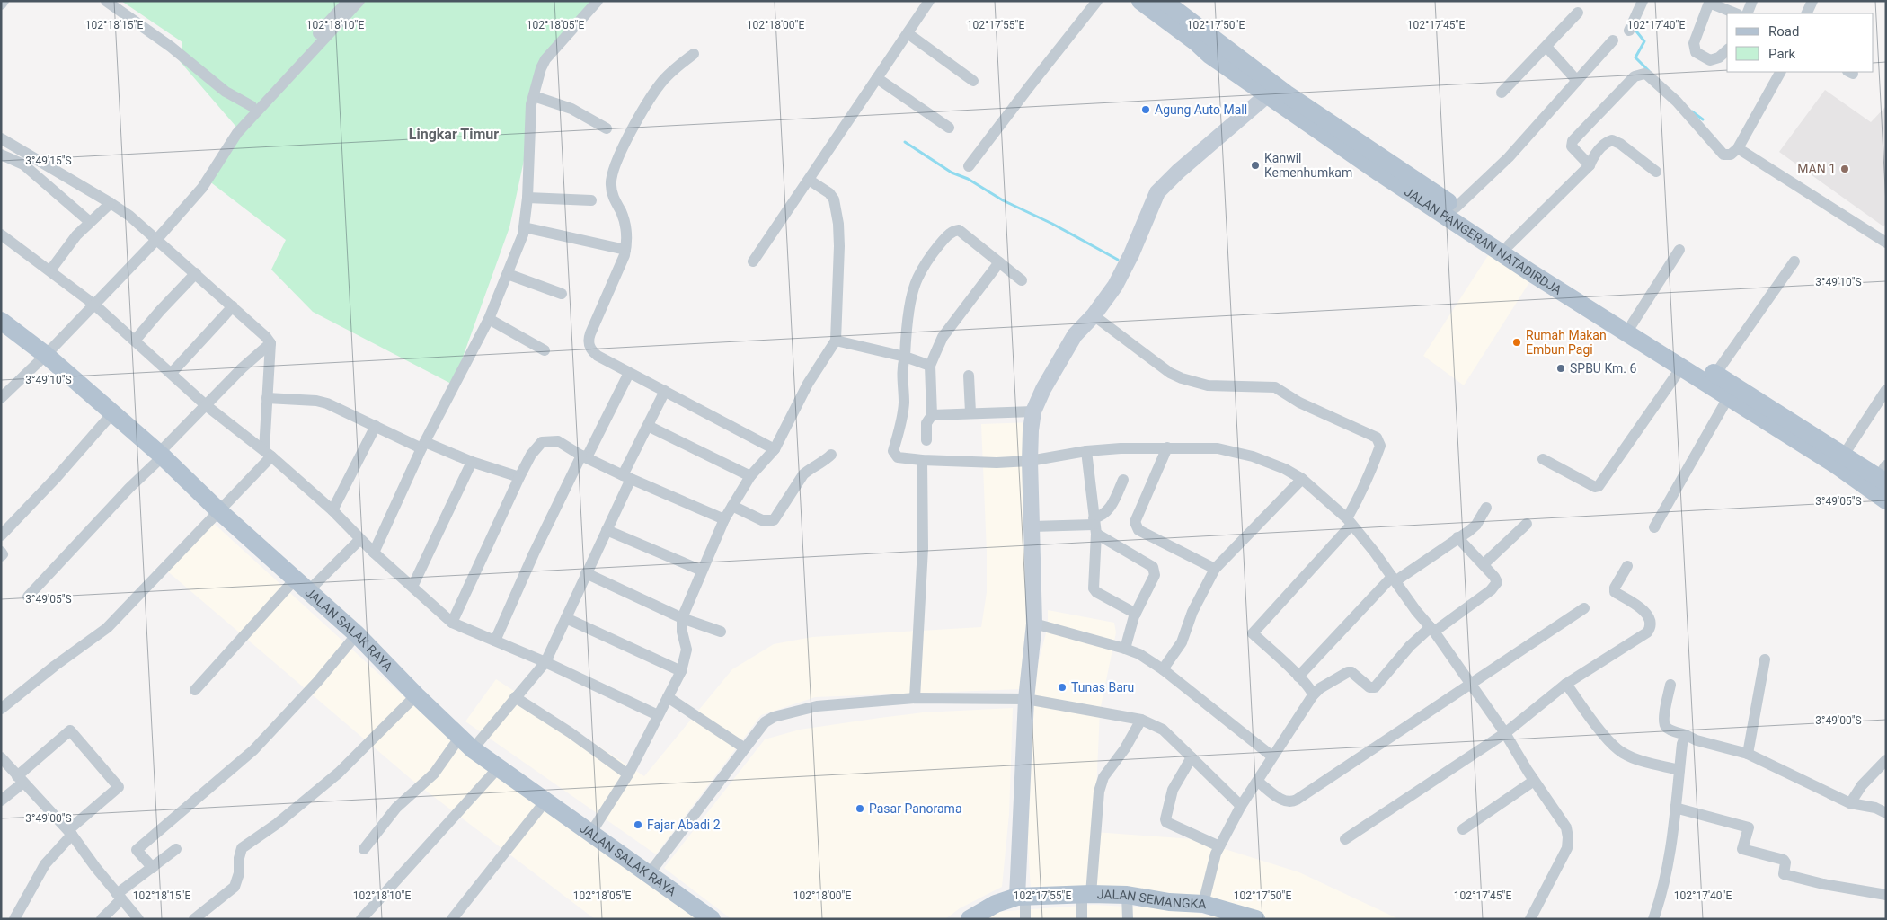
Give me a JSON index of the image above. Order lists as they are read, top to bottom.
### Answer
{
  "streets": {
    "main road": ["JALAN PANGERAN NATADIRDJA", "JALAN SALAK RAYA", "JALAN SEMANGKA"]
  },
  "districts": ["Lingkar Timur"],
  "places": [
    "Agung Auto Mall",
    "Kanwil Kemenhumkam",
    "MAN 1",
    "Rumah Makan Embun Pagi",
    "SPBU Km. 6",
    "Tunas Baru",
    "Pasar Panorama",
    "Fajar Abadi 2"
  ],
  "legend": ["Road", "Park"],
  "coordinates": [
    "102°18'15\"E",
    "102°18'10\"E",
    "102°18'05\"E",
    "102°18'00\"E",
    "102°17'55\"E",
    "102°17'45\"E",
    "102°17'40\"E",
    "102°17'50\"E",
    "3°49'15\"S",
    "3°49'10\"S",
    "3°49'05\"S",
    "3°49'00\"S"
  ]
}
